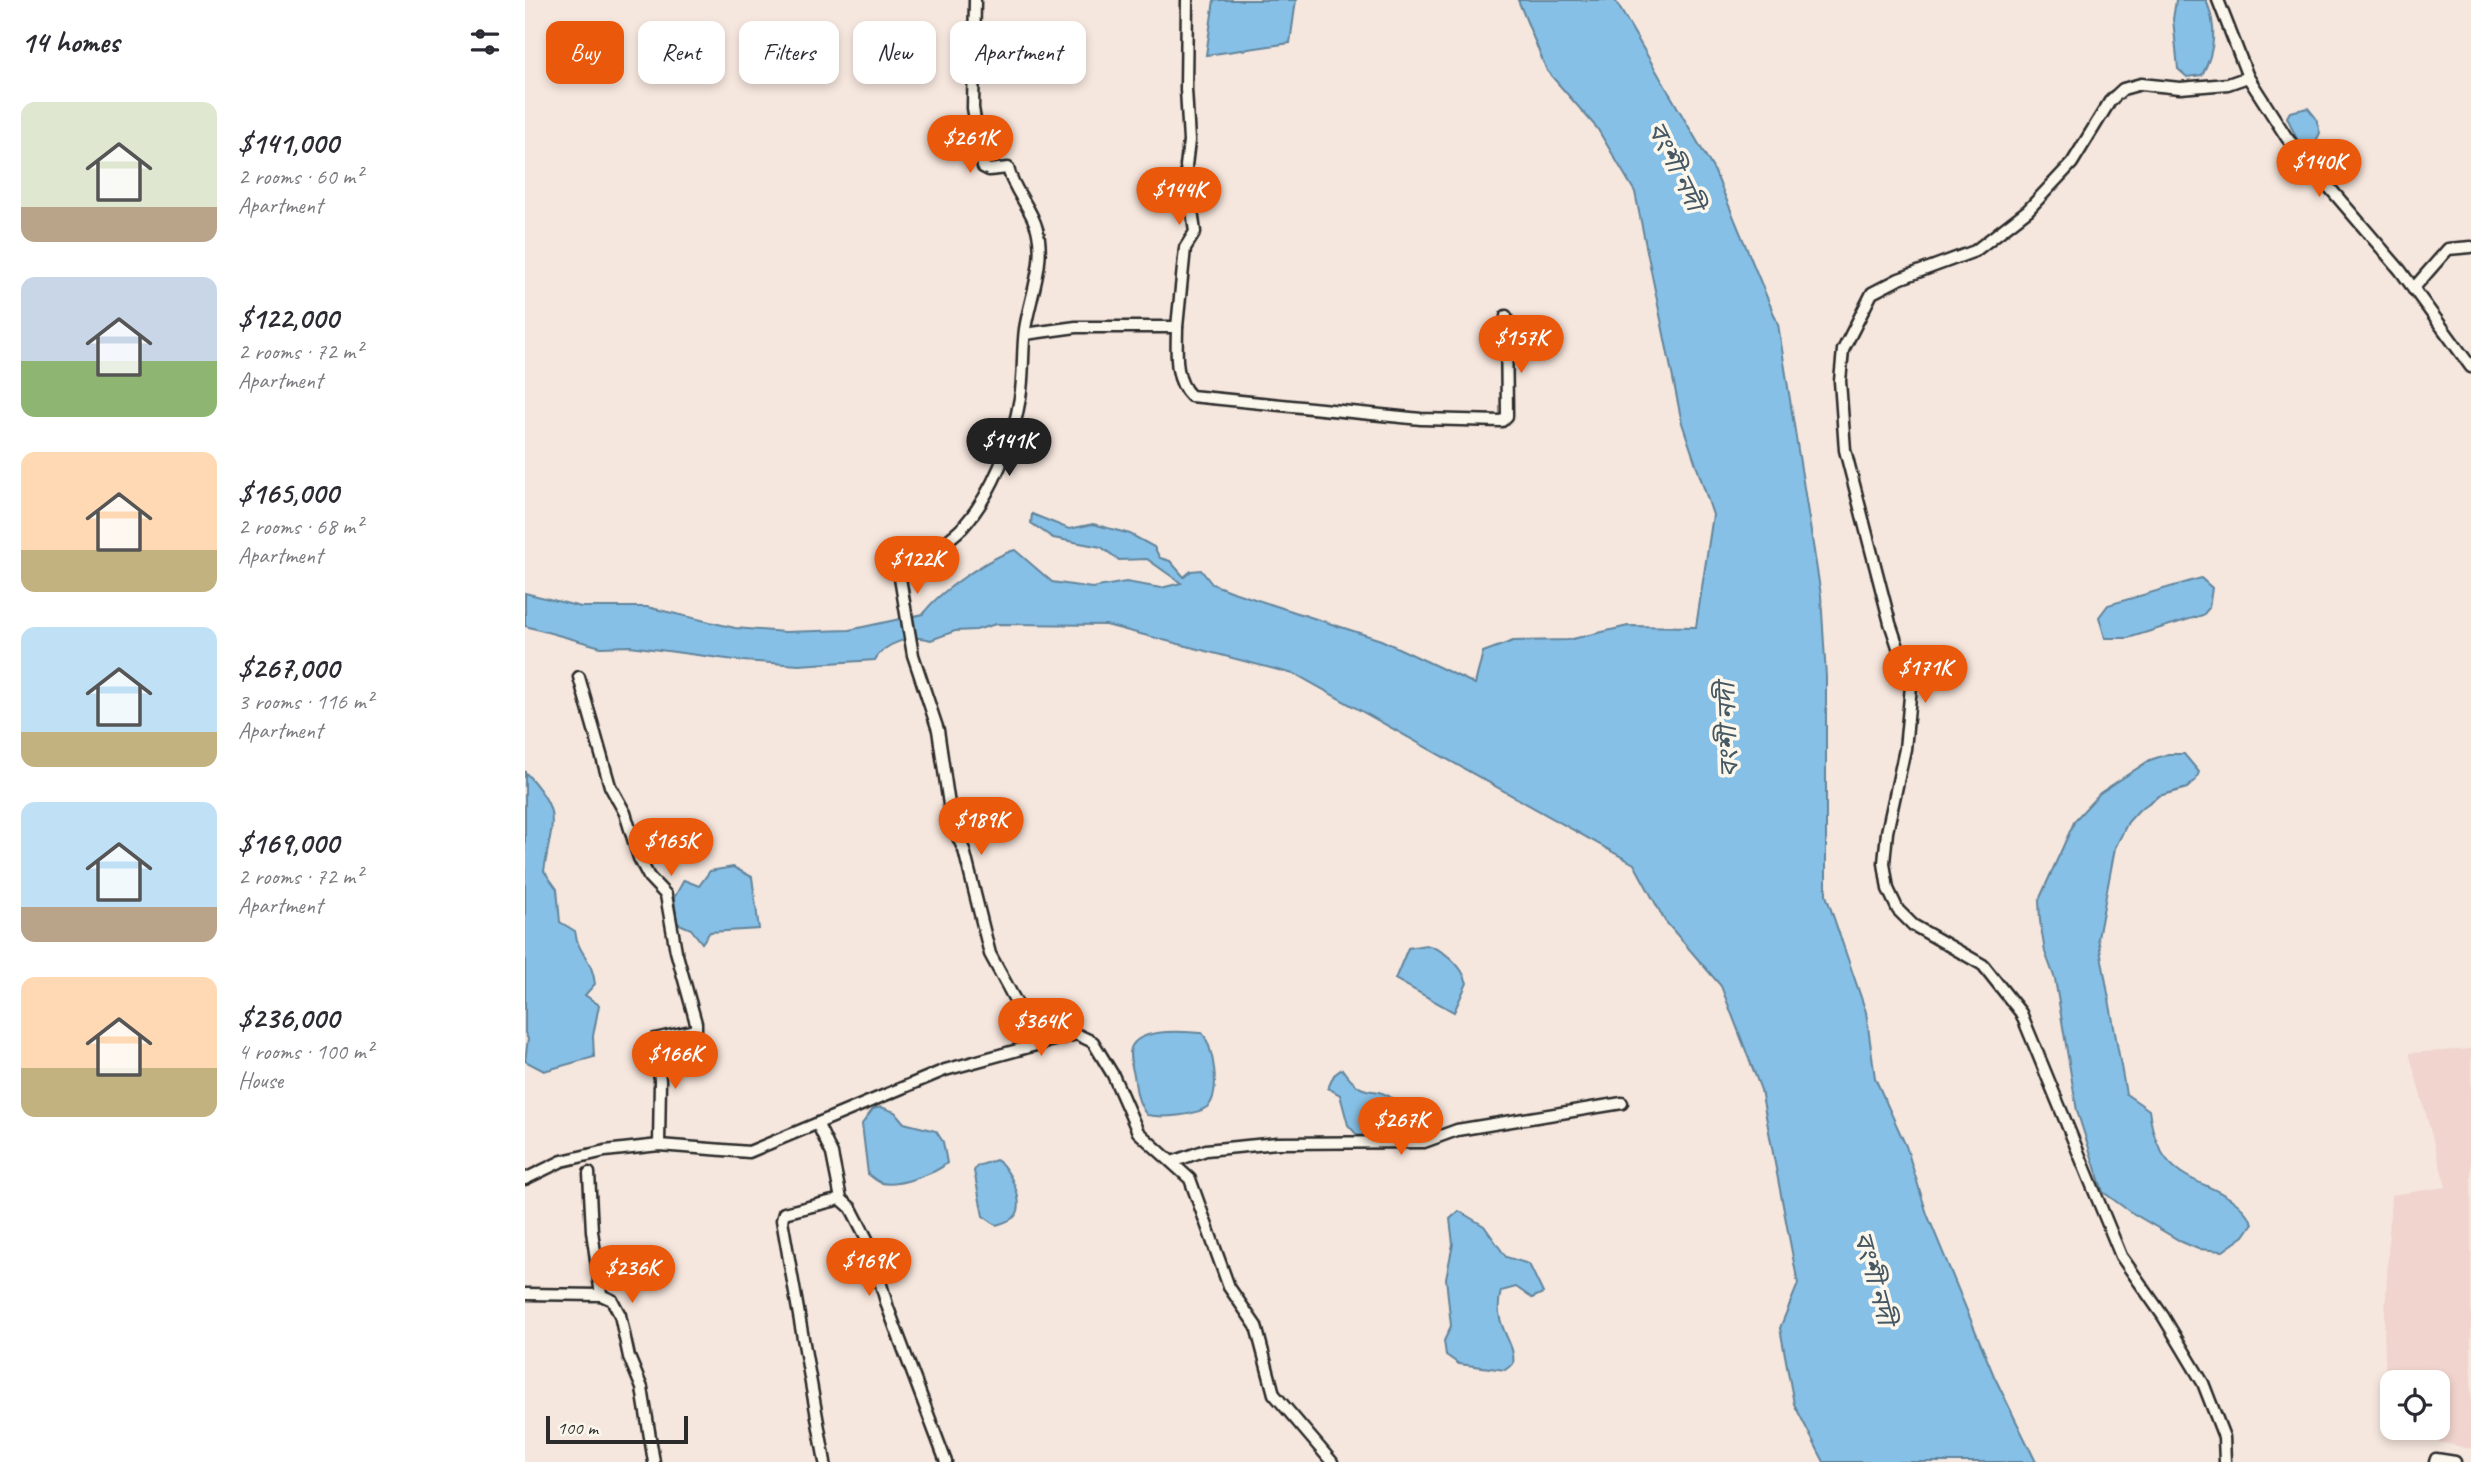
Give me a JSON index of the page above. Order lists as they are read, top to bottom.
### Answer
{
  "water": ["বংশী নদী"],
  "scale_bar": "100 m",
  "page": {
    "heading": "14 homes",
    "chip": [
      "Buy",
      "Rent",
      "Filters",
      "New",
      "Apartment"
    ],
    "list": [
      {
        "name": "$141,000",
        "note": "2 rooms · 60 m² · Apartment"
      },
      {
        "name": "$122,000",
        "note": "2 rooms · 72 m² · Apartment"
      },
      {
        "name": "$165,000",
        "note": "2 rooms · 68 m² · Apartment"
      },
      {
        "name": "$267,000",
        "note": "3 rooms · 116 m² · Apartment"
      },
      {
        "name": "$169,000",
        "note": "2 rooms · 72 m² · Apartment"
      },
      {
        "name": "$236,000",
        "note": "4 rooms · 100 m² · House"
      }
    ],
    "price": [
      "$261K",
      "$140K",
      "$144K",
      "$157K",
      "$141K",
      "$122K",
      "$171K",
      "$189K",
      "$165K",
      "$364K",
      "$166K",
      "$267K",
      "$169K",
      "$236K"
    ],
    "scale": "100 m"
  }
}
